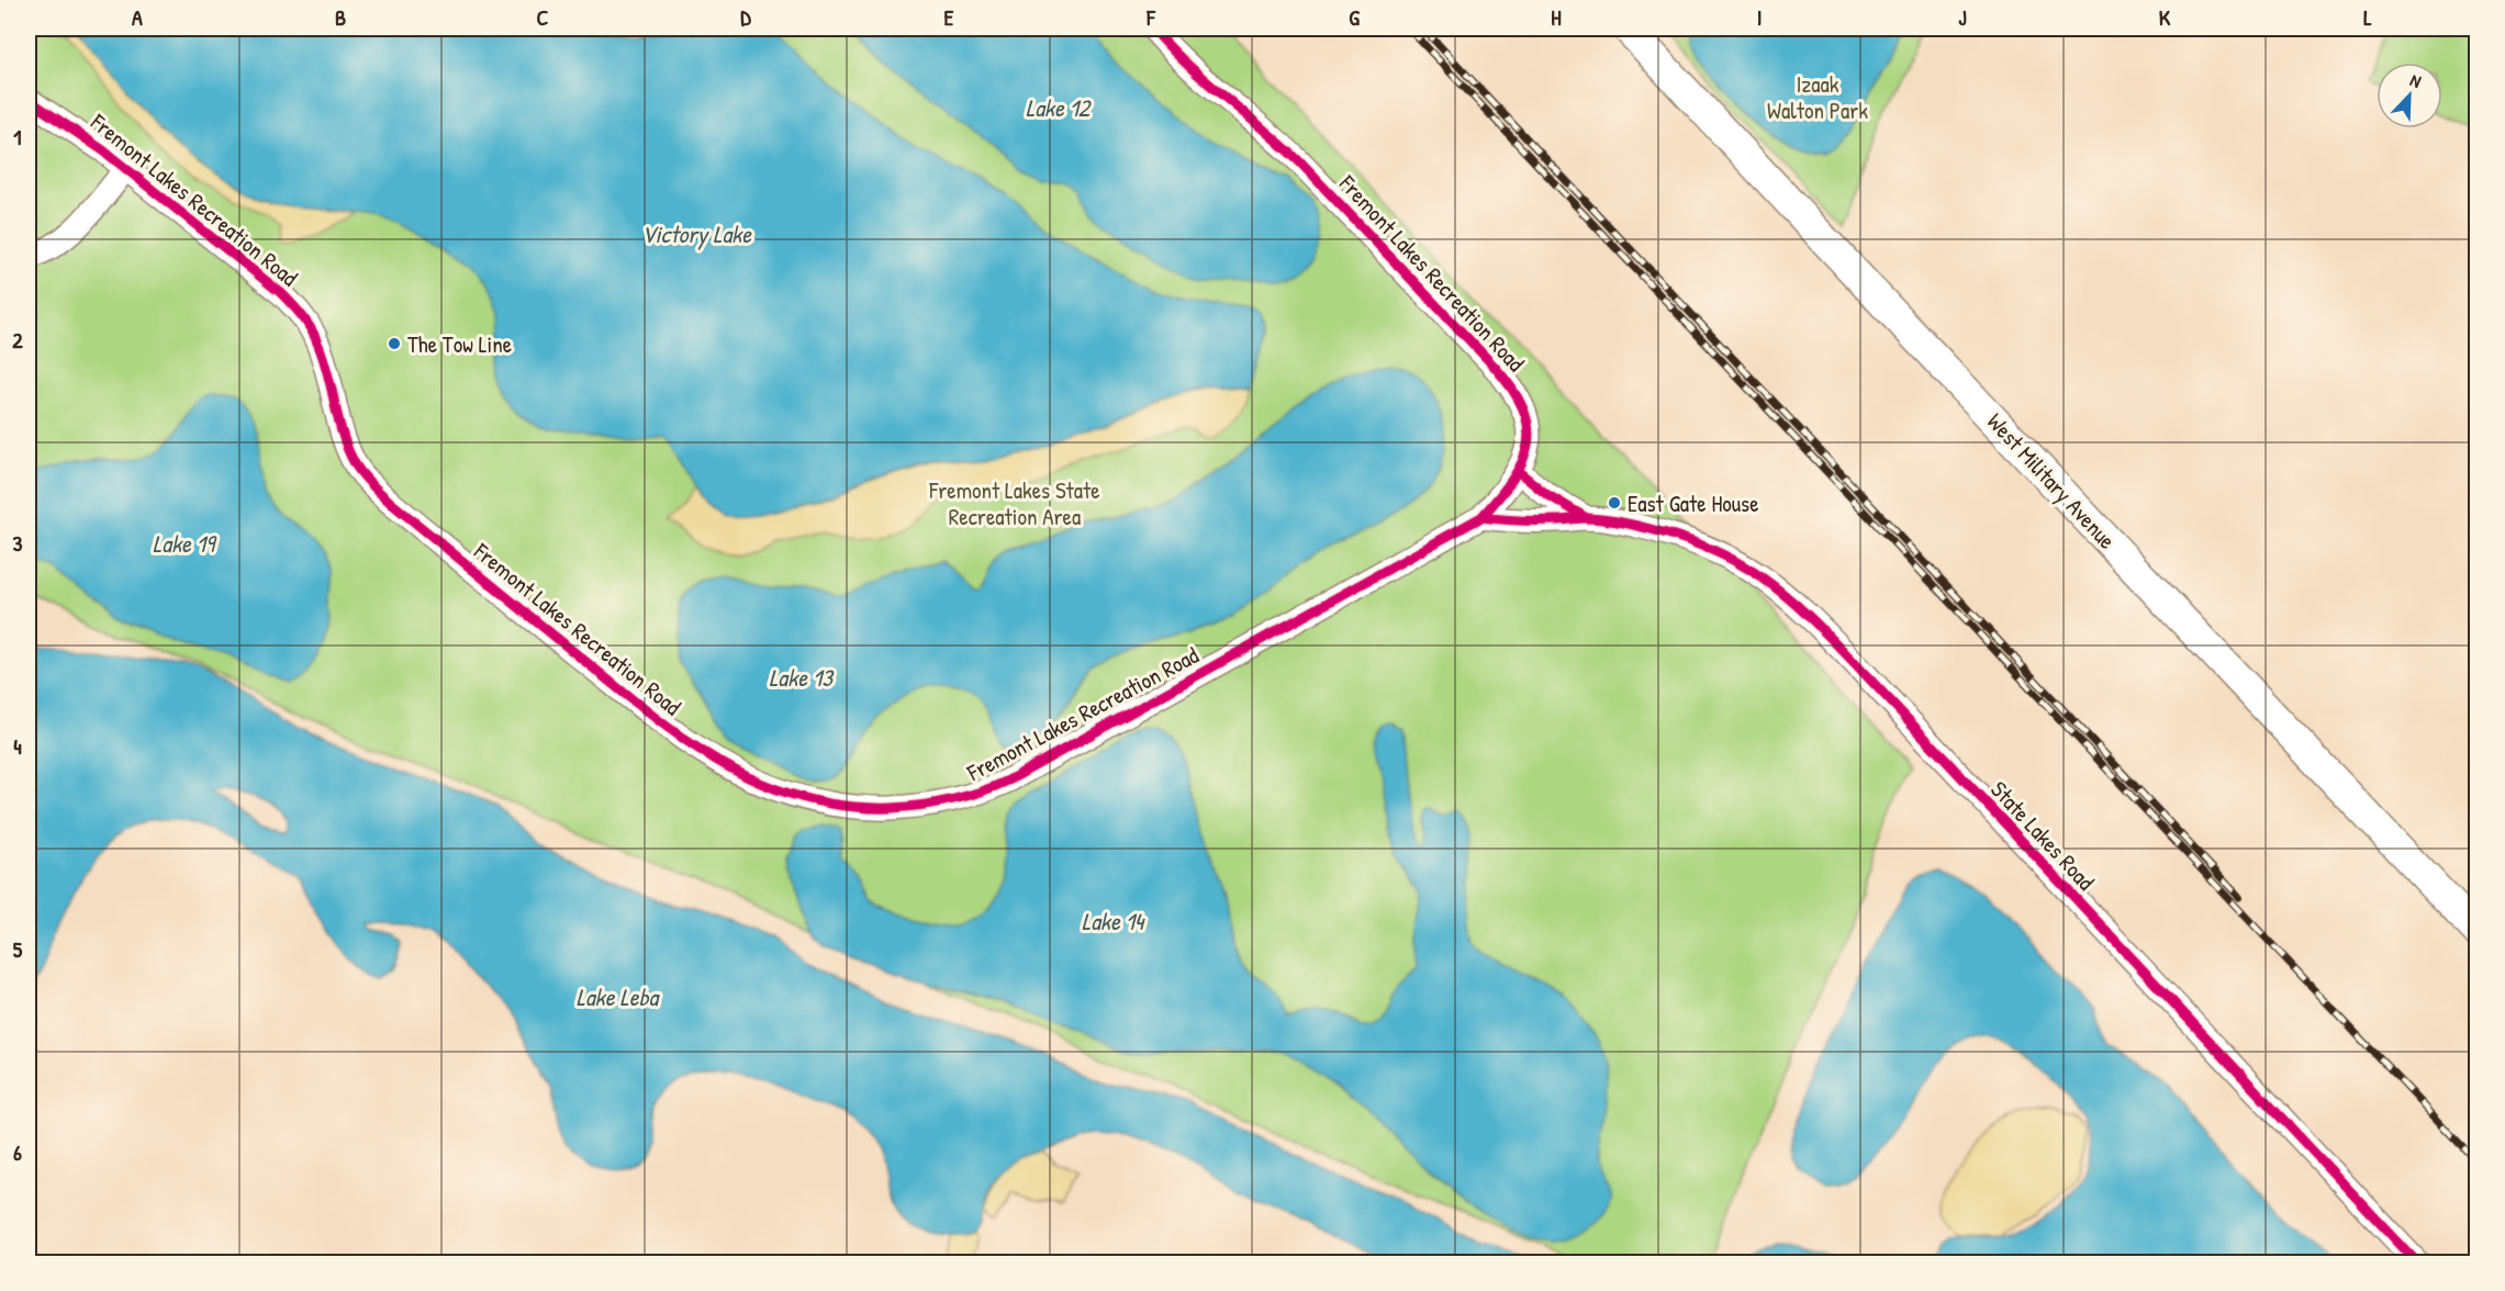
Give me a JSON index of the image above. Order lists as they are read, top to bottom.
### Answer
{
  "streets": {
    "main road": ["West Military Avenue"],
    "street": ["Fremont Lakes Recreation Road", "State Lakes Road"]
  },
  "crossings": [
    ["Fremont Lakes Recreation Road", "State Lakes Road"]
  ],
  "water": [
    "Lake 12",
    "Victory Lake",
    "Lake 19",
    "Lake 13",
    "Lake 14",
    "Lake Leba"
  ],
  "parks": ["Izaak Walton Park", "Fremont Lakes State Recreation Area"],
  "places": ["The Tow Line", "East Gate House"],
  "north": "top right",
  "grid": {
    "columns": [
      "A",
      "B",
      "C",
      "D",
      "E",
      "F",
      "G",
      "H",
      "I",
      "J",
      "K",
      "L"
    ],
    "rows": [
      "1",
      "2",
      "3",
      "4",
      "5",
      "6"
    ]
  }
}
